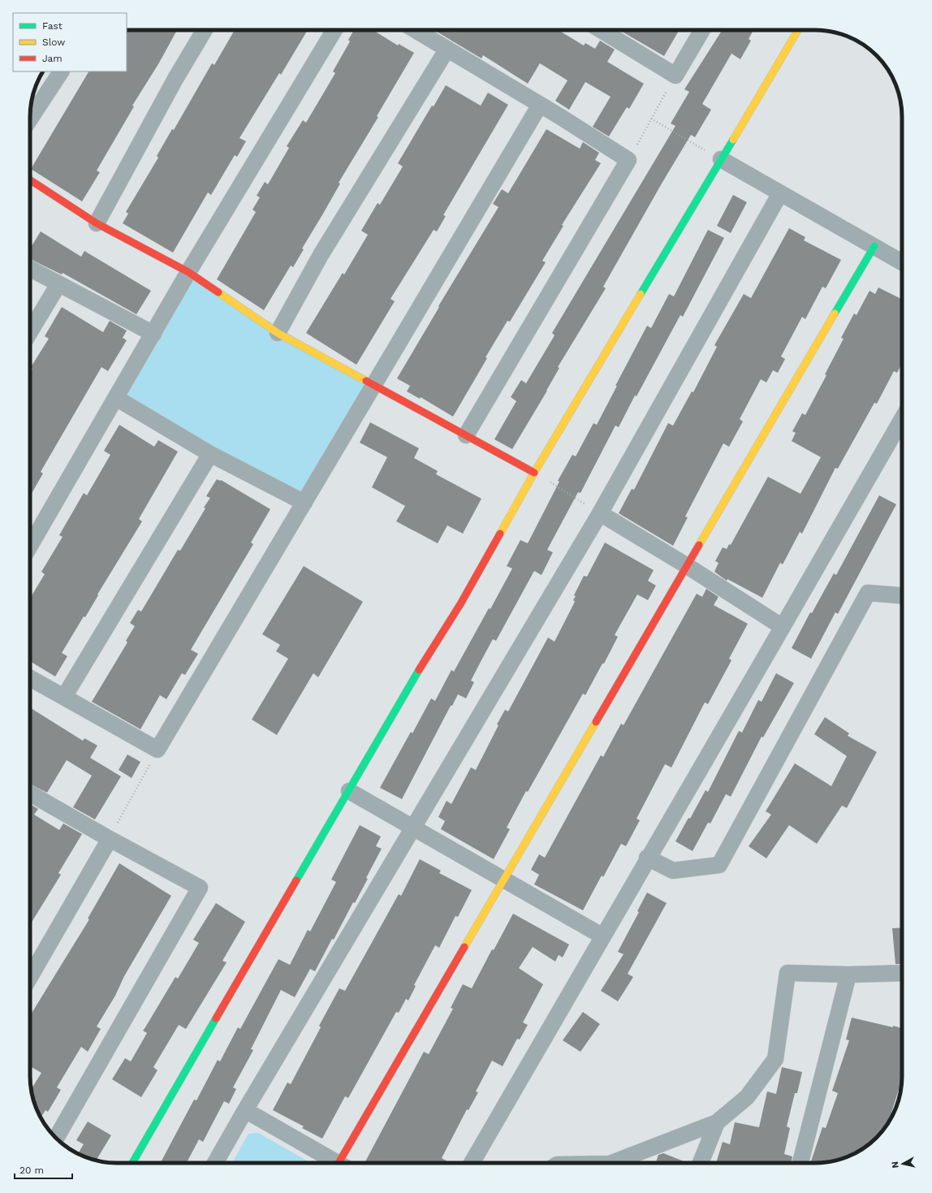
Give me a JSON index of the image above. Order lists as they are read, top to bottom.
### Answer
{
  "legend": ["Fast", "Slow", "Jam"],
  "scale_bar": "20 m",
  "north": "left"
}
